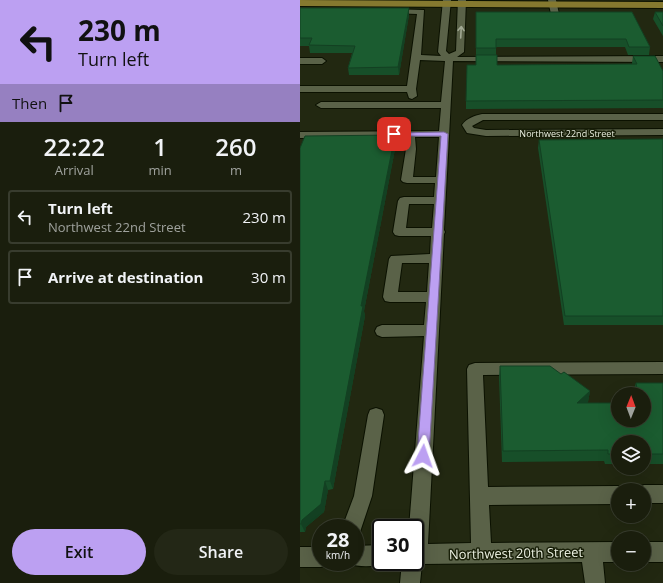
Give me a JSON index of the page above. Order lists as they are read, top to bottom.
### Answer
{
  "streets": {
    "street": ["Northwest 22nd Street", "Northwest 20th Street"]
  },
  "north": "top",
  "page": {
    "turn": ["230 m", "Turn left"],
    "then": "Then",
    "eta": [
      "22:22",
      "Arrival",
      "1",
      "min",
      "260",
      "m"
    ],
    "list": [
      {
        "name": "Turn left",
        "note": "Northwest 22nd Street",
        "value": "230 m"
      },
      {
        "name": "Arrive at destination",
        "value": "30 m"
      }
    ],
    "map_buttons": ["+", "−"],
    "speed": "28 km/h",
    "limit": "30",
    "buttons": ["Exit", "Share"]
  }
}
